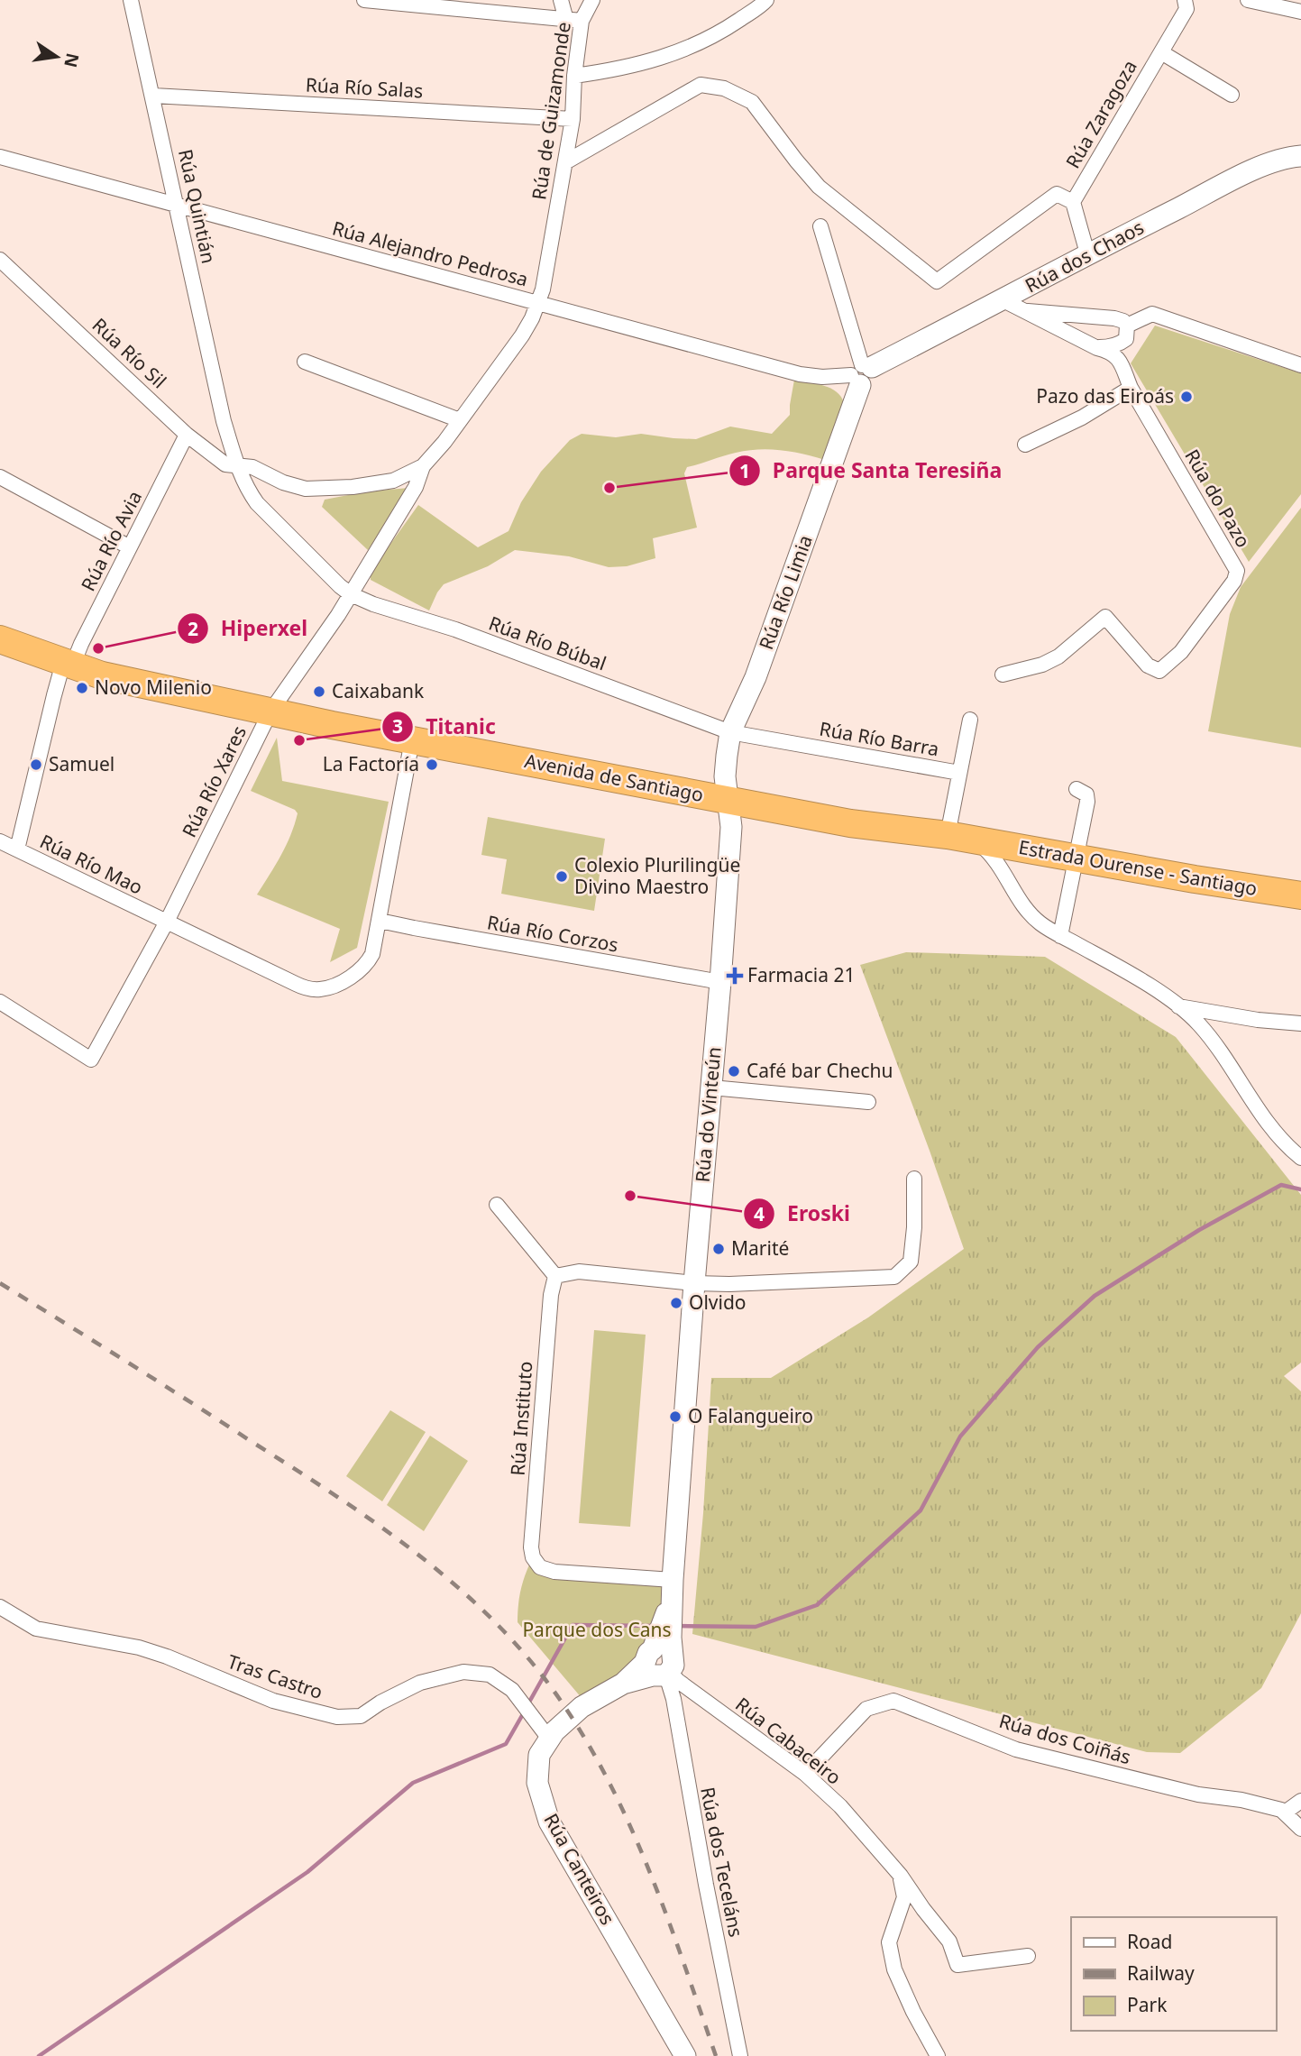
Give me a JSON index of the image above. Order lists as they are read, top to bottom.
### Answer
{
  "streets": {
    "highway": ["Avenida de Santiago", "Estrada Ourense - Santiago"],
    "street": [
      "Rúa Río Salas",
      "Rúa de Guizamonde",
      "Rúa Zaragoza",
      "Rúa Quintián",
      "Rúa Alejandro Pedrosa",
      "Rúa dos Chaos",
      "Rúa Río Sil",
      "Rúa do Pazo",
      "Rúa Río Avia",
      "Rúa Río Limia",
      "Rúa Río Búbal",
      "Rúa Río Barra",
      "Rúa Río Xares",
      "Rúa Río Mao",
      "Rúa Río Corzos",
      "Rúa do Vinteún",
      "Rúa Instituto",
      "Tras Castro",
      "Rúa dos Coiñás",
      "Rúa Cabaceiro",
      "Rúa dos Teceláns",
      "Rúa Canteiros"
    ]
  },
  "crossings": [
    ["Rúa Río Salas", "Rúa de Guizamonde"],
    ["Rúa Río Salas", "Rúa Quintián"],
    ["Rúa de Guizamonde", "Rúa Alejandro Pedrosa"],
    ["Rúa de Guizamonde", "Rúa Río Xares"],
    ["Rúa Quintián", "Rúa Alejandro Pedrosa"],
    ["Rúa Quintián", "Rúa Río Sil"],
    ["Rúa Alejandro Pedrosa", "Rúa dos Chaos"],
    ["Rúa Alejandro Pedrosa", "Rúa Río Limia"],
    ["Rúa dos Chaos", "Rúa do Pazo"],
    ["Rúa dos Chaos", "Rúa Río Limia"],
    ["Rúa Río Sil", "Rúa Río Avia"],
    ["Rúa Río Avia", "Avenida de Santiago"],
    ["Rúa Río Avia", "Rúa Río Mao"],
    ["Rúa Río Limia", "Rúa Río Búbal"],
    ["Rúa Río Limia", "Rúa Río Barra"],
    ["Rúa Río Limia", "Avenida de Santiago"],
    ["Rúa Río Limia", "Rúa do Vinteún"],
    ["Rúa Río Búbal", "Rúa Río Barra"],
    ["Rúa Río Búbal", "Rúa Río Xares"],
    ["Rúa Río Barra", "Avenida de Santiago"],
    ["Avenida de Santiago", "Rúa Río Xares"],
    ["Avenida de Santiago", "Rúa Río Mao"],
    ["Avenida de Santiago", "Estrada Ourense - Santiago"],
    ["Avenida de Santiago", "Rúa do Vinteún"],
    ["Rúa Río Xares", "Rúa Río Mao"],
    ["Rúa Río Mao", "Rúa Río Corzos"],
    ["Rúa Río Corzos", "Rúa do Vinteún"],
    ["Rúa do Vinteún", "Rúa Instituto"],
    ["Rúa do Vinteún", "Rúa Cabaceiro"],
    ["Rúa do Vinteún", "Rúa dos Teceláns"],
    ["Rúa do Vinteún", "Rúa Canteiros"],
    ["Tras Castro", "Rúa Canteiros"],
    ["Rúa dos Coiñás", "Rúa Cabaceiro"],
    ["Rúa Cabaceiro", "Rúa dos Teceláns"],
    ["Rúa Cabaceiro", "Rúa Canteiros"],
    ["Rúa dos Teceláns", "Rúa Canteiros"]
  ],
  "parks": ["Parque dos Cans"],
  "places": {
    "other": [
      "Pazo das Eiroás",
      "Parque Santa Teresiña",
      "Hiperxel",
      "Novo Milenio",
      "Caixabank",
      "Titanic",
      "Samuel",
      "La Factoría",
      "Colexio Plurilingüe Divino Maestro",
      "Café bar Chechu",
      "Eroski",
      "Marité",
      "Olvido",
      "O Falangueiro"
    ],
    "health": ["Farmacia 21"]
  },
  "legend": ["Road", "Railway", "Park"],
  "north": "right"
}
